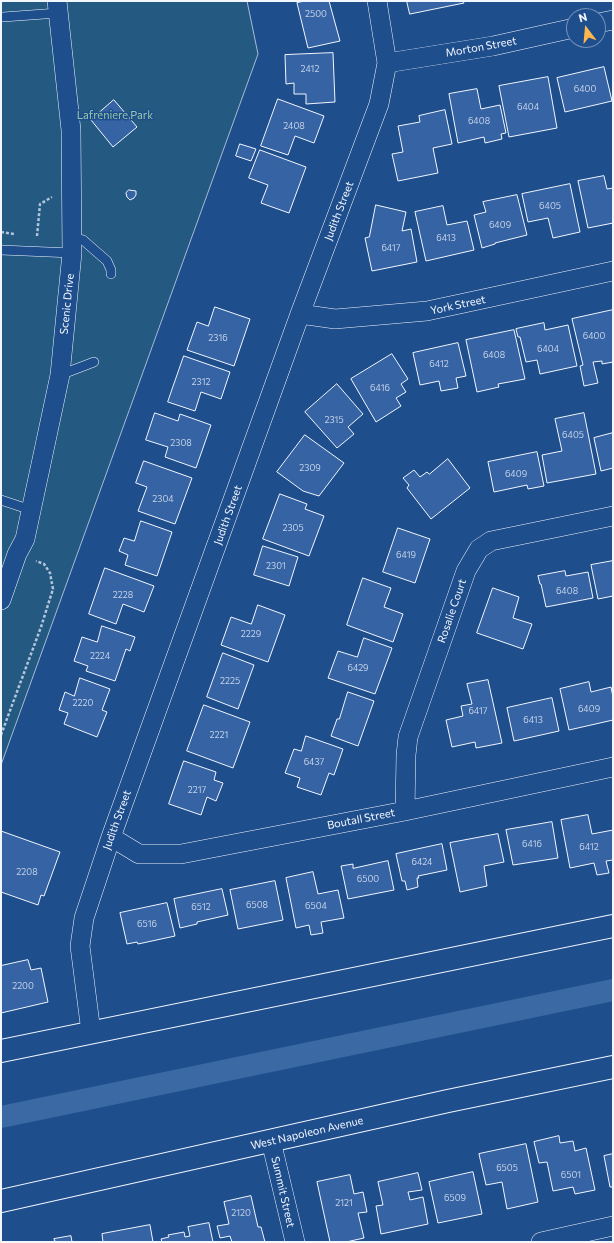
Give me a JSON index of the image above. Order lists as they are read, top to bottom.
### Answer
{
  "streets": {
    "main road": ["West Napoleon Avenue"],
    "street": [
      "Morton Street",
      "Judith Street",
      "Scenic Drive",
      "York Street",
      "Rosalie Court",
      "Boutall Street",
      "Summit Street"
    ]
  },
  "crossings": [
    ["Morton Street", "Judith Street"],
    ["Judith Street", "York Street"],
    ["Judith Street", "Boutall Street"],
    ["Rosalie Court", "Boutall Street"],
    ["West Napoleon Avenue", "Summit Street"]
  ],
  "parks": ["Lafreniere Park"],
  "house_numbers": [
    "2500",
    "2412",
    "6400",
    "6404",
    "6408",
    "2408",
    "6405",
    "6409",
    "6413",
    "6417",
    "6400",
    "2316",
    "6404",
    "6408",
    "6412",
    "2312",
    "6416",
    "2315",
    "6405",
    "2308",
    "2309",
    "6409",
    "2304",
    "2305",
    "6419",
    "2301",
    "6408",
    "2228",
    "2229",
    "2224",
    "6429",
    "2225",
    "2220",
    "6409",
    "6417",
    "6413",
    "2221",
    "6437",
    "2217",
    "6416",
    "6412",
    "6424",
    "2208",
    "6500",
    "6508",
    "6504",
    "6512",
    "6516",
    "2200",
    "6505",
    "6501",
    "6509",
    "2121",
    "2120"
  ],
  "north": "top"
}
